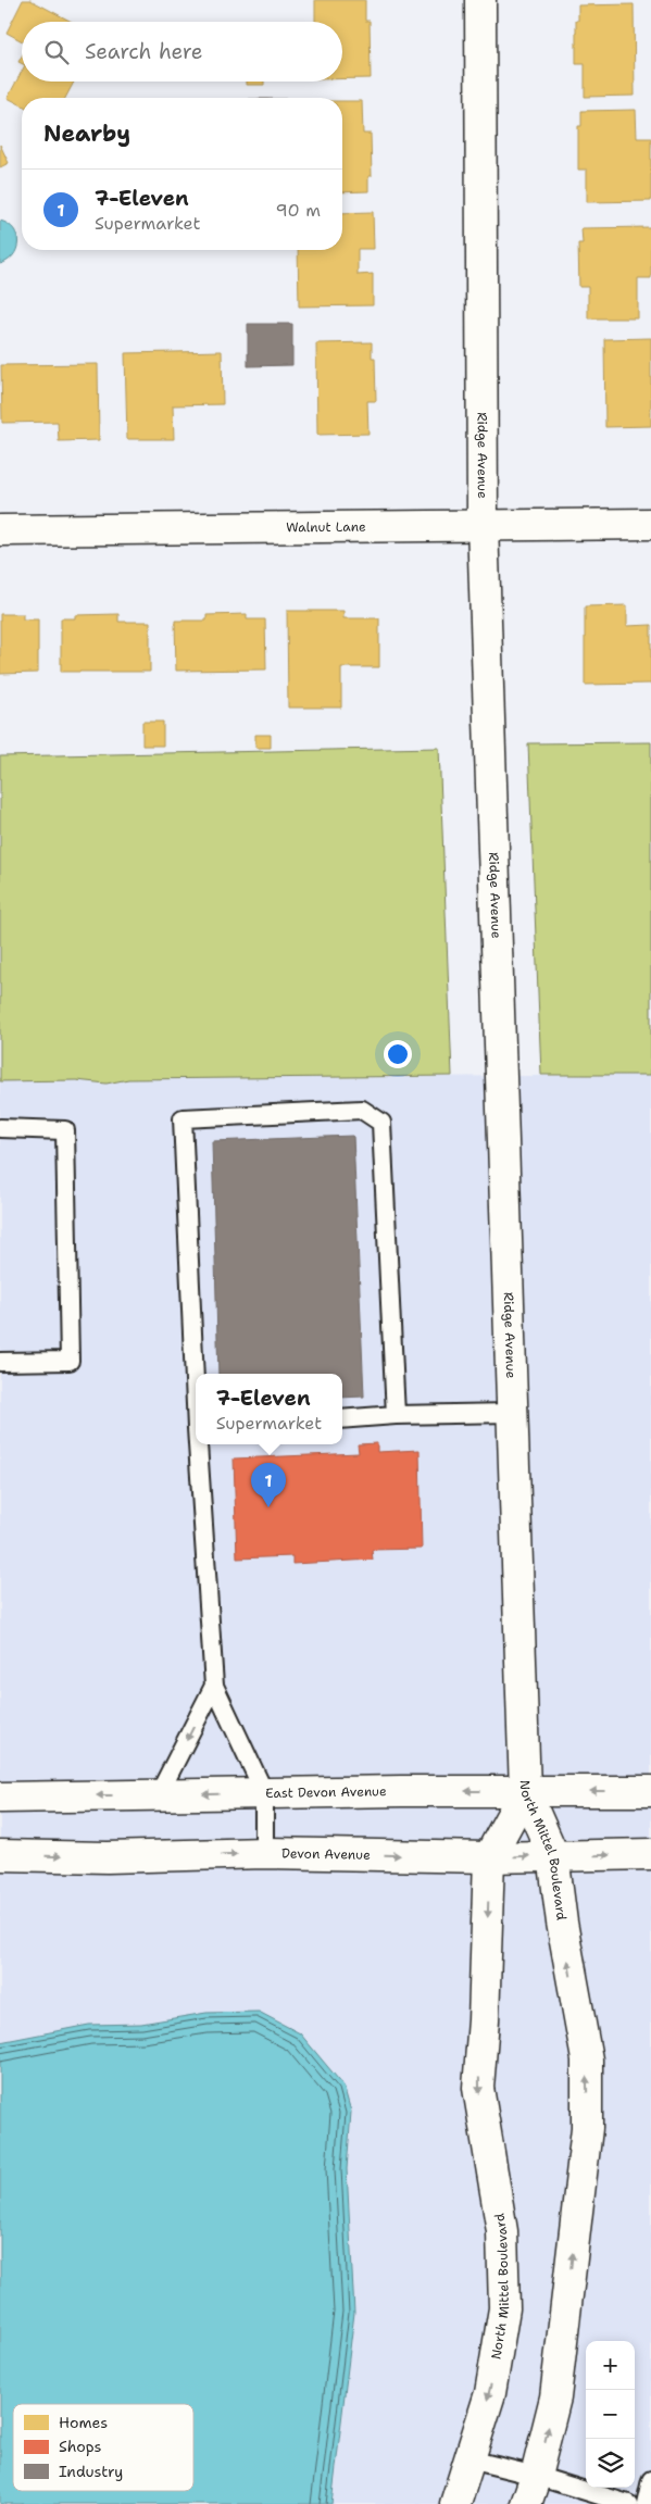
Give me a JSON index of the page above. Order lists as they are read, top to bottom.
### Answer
{
  "streets": {
    "street": [
      "Ridge Avenue",
      "Walnut Lane",
      "East Devon Avenue",
      "Devon Avenue",
      "North Mittel Boulevard"
    ]
  },
  "crossings": [
    ["Ridge Avenue", "Walnut Lane"],
    ["Ridge Avenue", "East Devon Avenue"],
    ["Ridge Avenue", "North Mittel Boulevard"],
    ["East Devon Avenue", "North Mittel Boulevard"],
    ["Devon Avenue", "North Mittel Boulevard"]
  ],
  "one_way": ["East Devon Avenue", "Devon Avenue"],
  "legend": ["Homes", "Shops", "Industry"],
  "page": {
    "search": "Search here",
    "heading": "Nearby",
    "list": [
      {
        "mark": "1",
        "name": "7-Eleven",
        "note": "Supermarket",
        "value": "90 m"
      }
    ],
    "popup": ["7-Eleven", "Supermarket"],
    "pins": "1",
    "map_buttons": ["+", "−"]
  }
}
